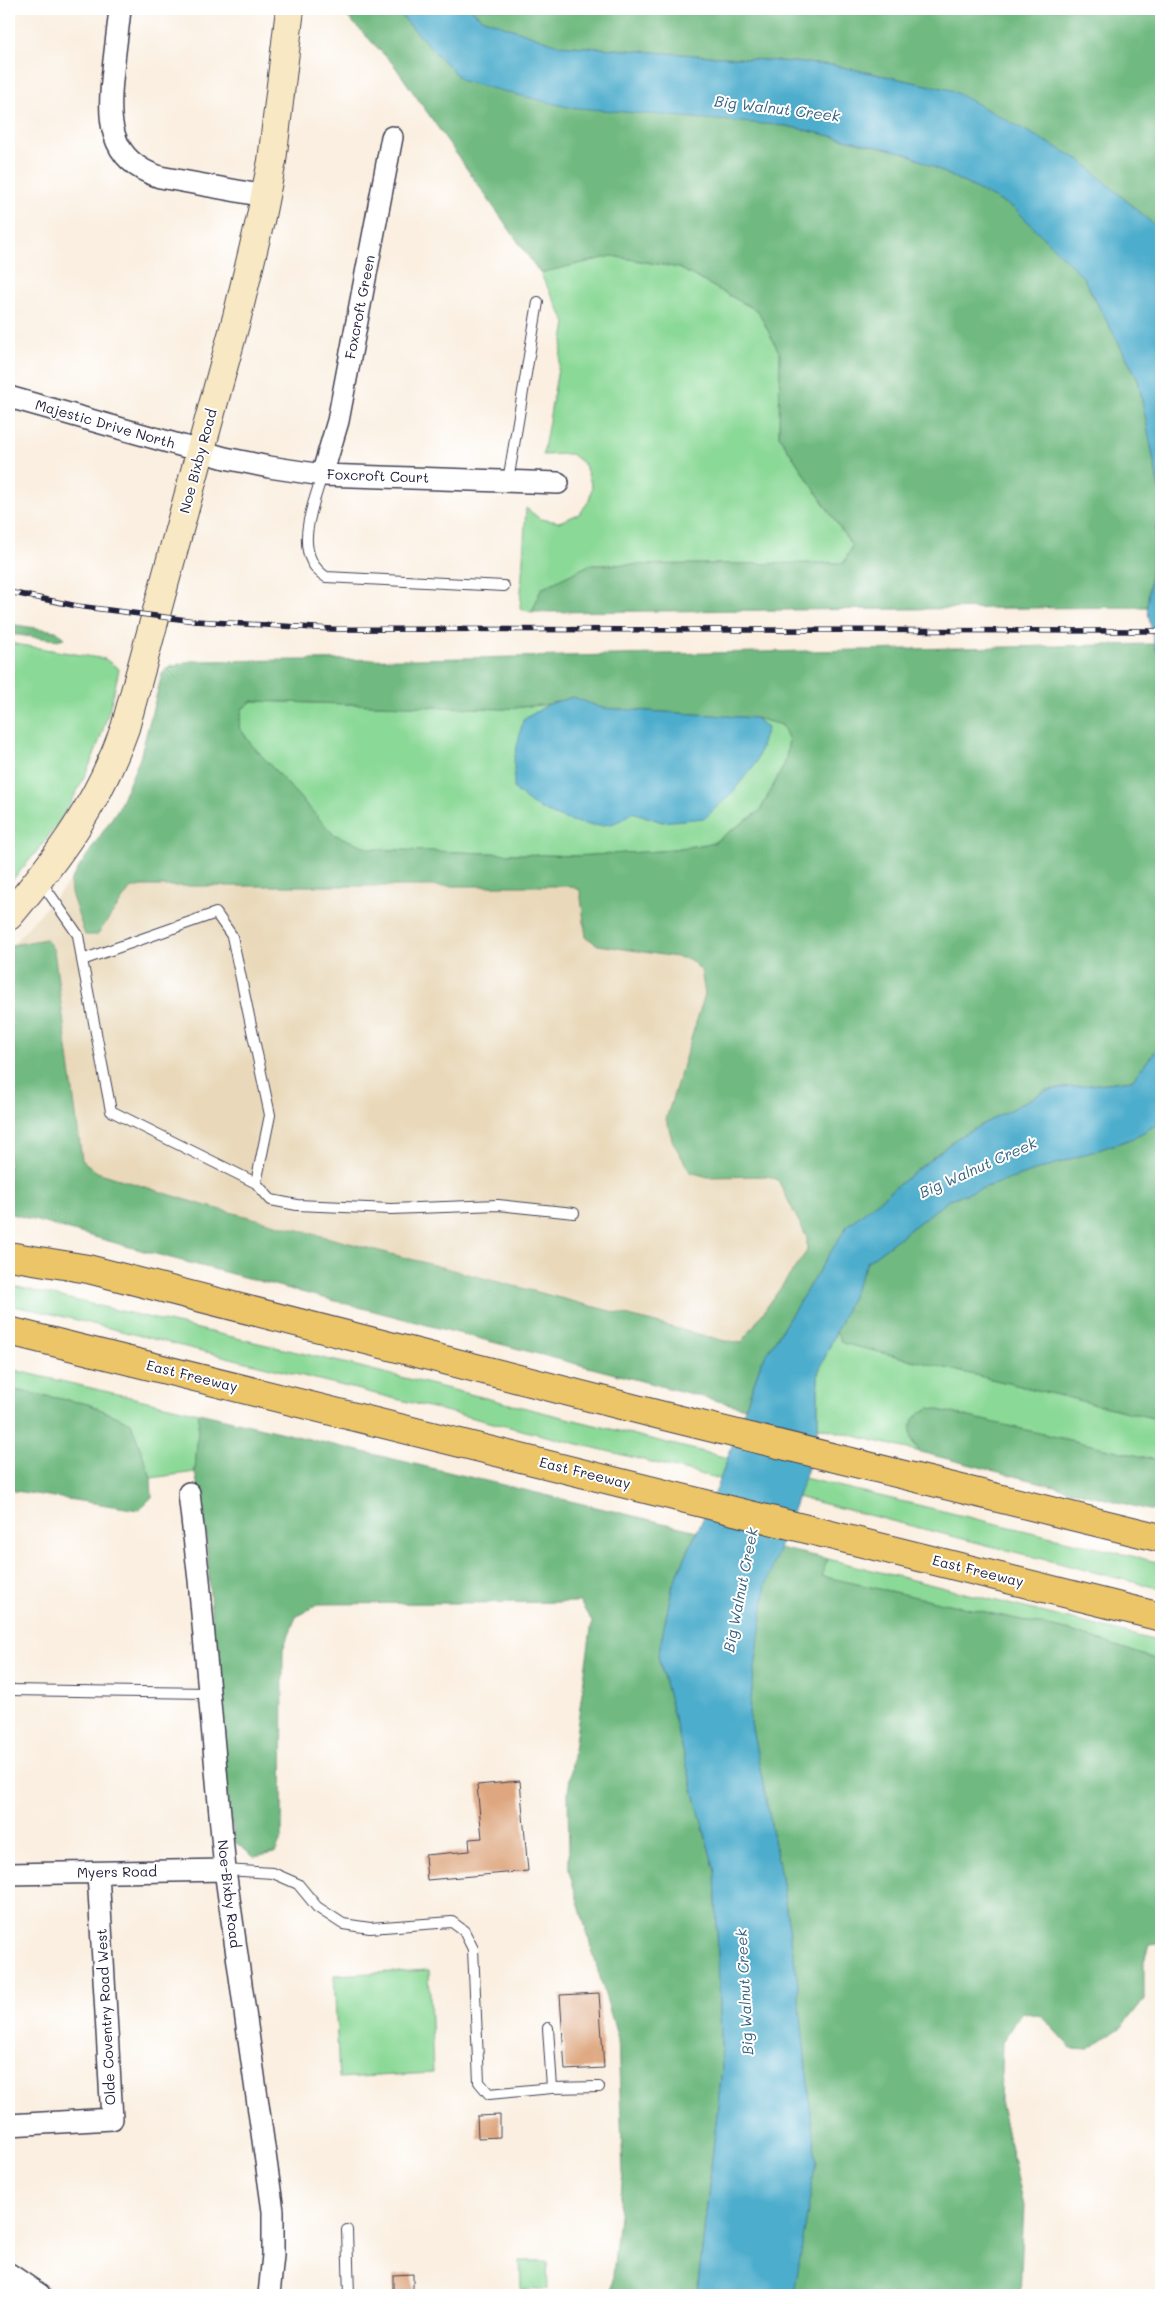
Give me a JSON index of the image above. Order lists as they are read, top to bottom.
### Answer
{
  "streets": {
    "highway": ["East Freeway"],
    "street": [
      "Foxcroft Green",
      "Majestic Drive North",
      "Noe Bixby Road",
      "Foxcroft Court",
      "Myers Road",
      "Noe-Bixby Road",
      "Olde Coventry Road West"
    ]
  },
  "crossings": [
    ["Foxcroft Green", "Foxcroft Court"],
    ["Majestic Drive North", "Noe Bixby Road"],
    ["Majestic Drive North", "Foxcroft Court"],
    ["Noe Bixby Road", "Foxcroft Court"],
    ["Myers Road", "Noe-Bixby Road"],
    ["Myers Road", "Olde Coventry Road West"]
  ],
  "water": ["Big Walnut Creek"]
}
